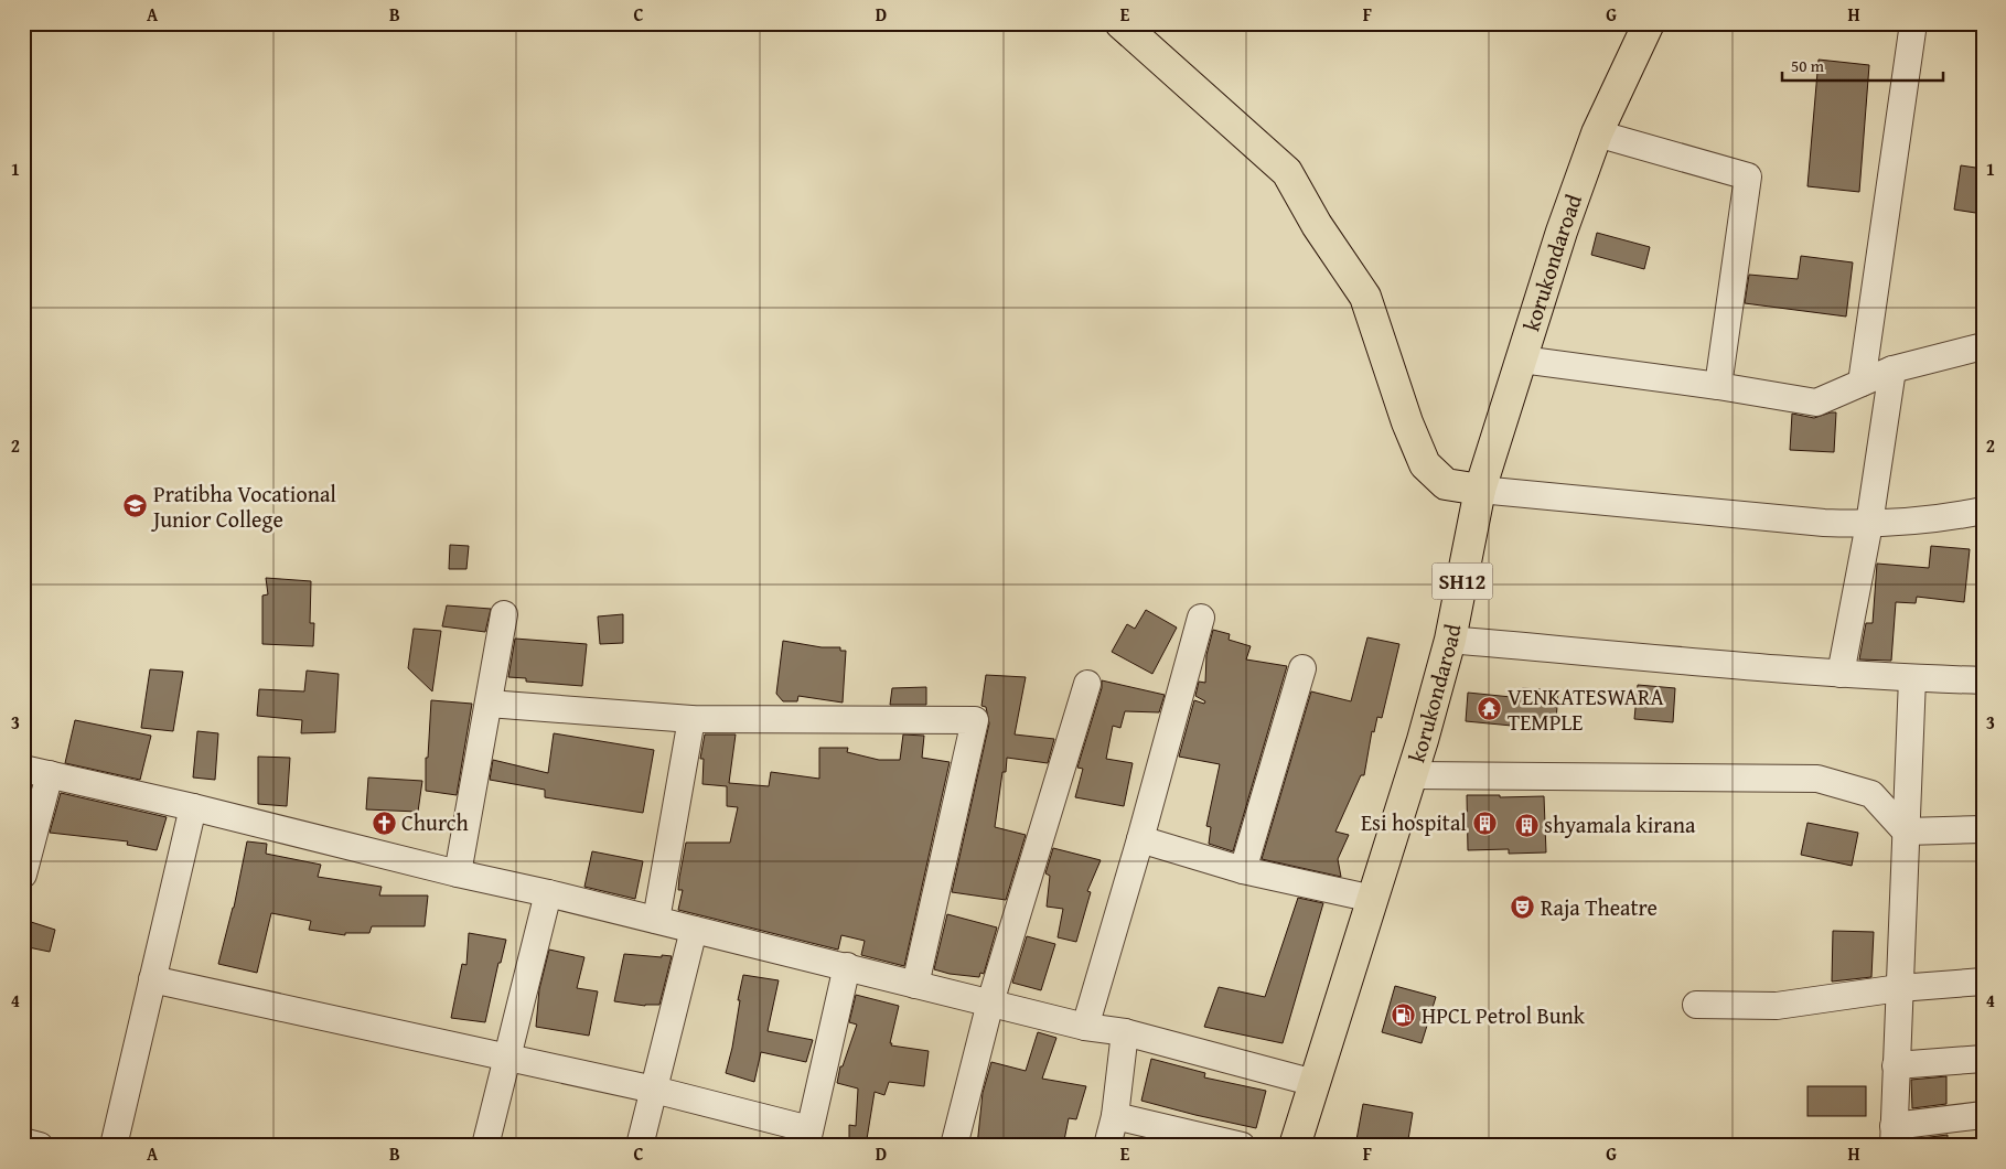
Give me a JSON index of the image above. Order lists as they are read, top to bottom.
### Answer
{
  "streets": {
    "main road": ["korukondaroad", "SH12"]
  },
  "places": {
    "school or university": ["Pratibha Vocational Junior College"],
    "temple": ["VENKATESWARA TEMPLE"],
    "church": ["Church"],
    "building": ["Esi hospital", "shyamala kirana"],
    "theatre": ["Raja Theatre"],
    "fuel station": ["HPCL Petrol Bunk"]
  },
  "scale_bar": "50 m",
  "grid": {
    "columns": [
      "A",
      "B",
      "C",
      "D",
      "E",
      "F",
      "G",
      "H"
    ],
    "rows": [
      "1",
      "2",
      "3",
      "4"
    ]
  }
}
